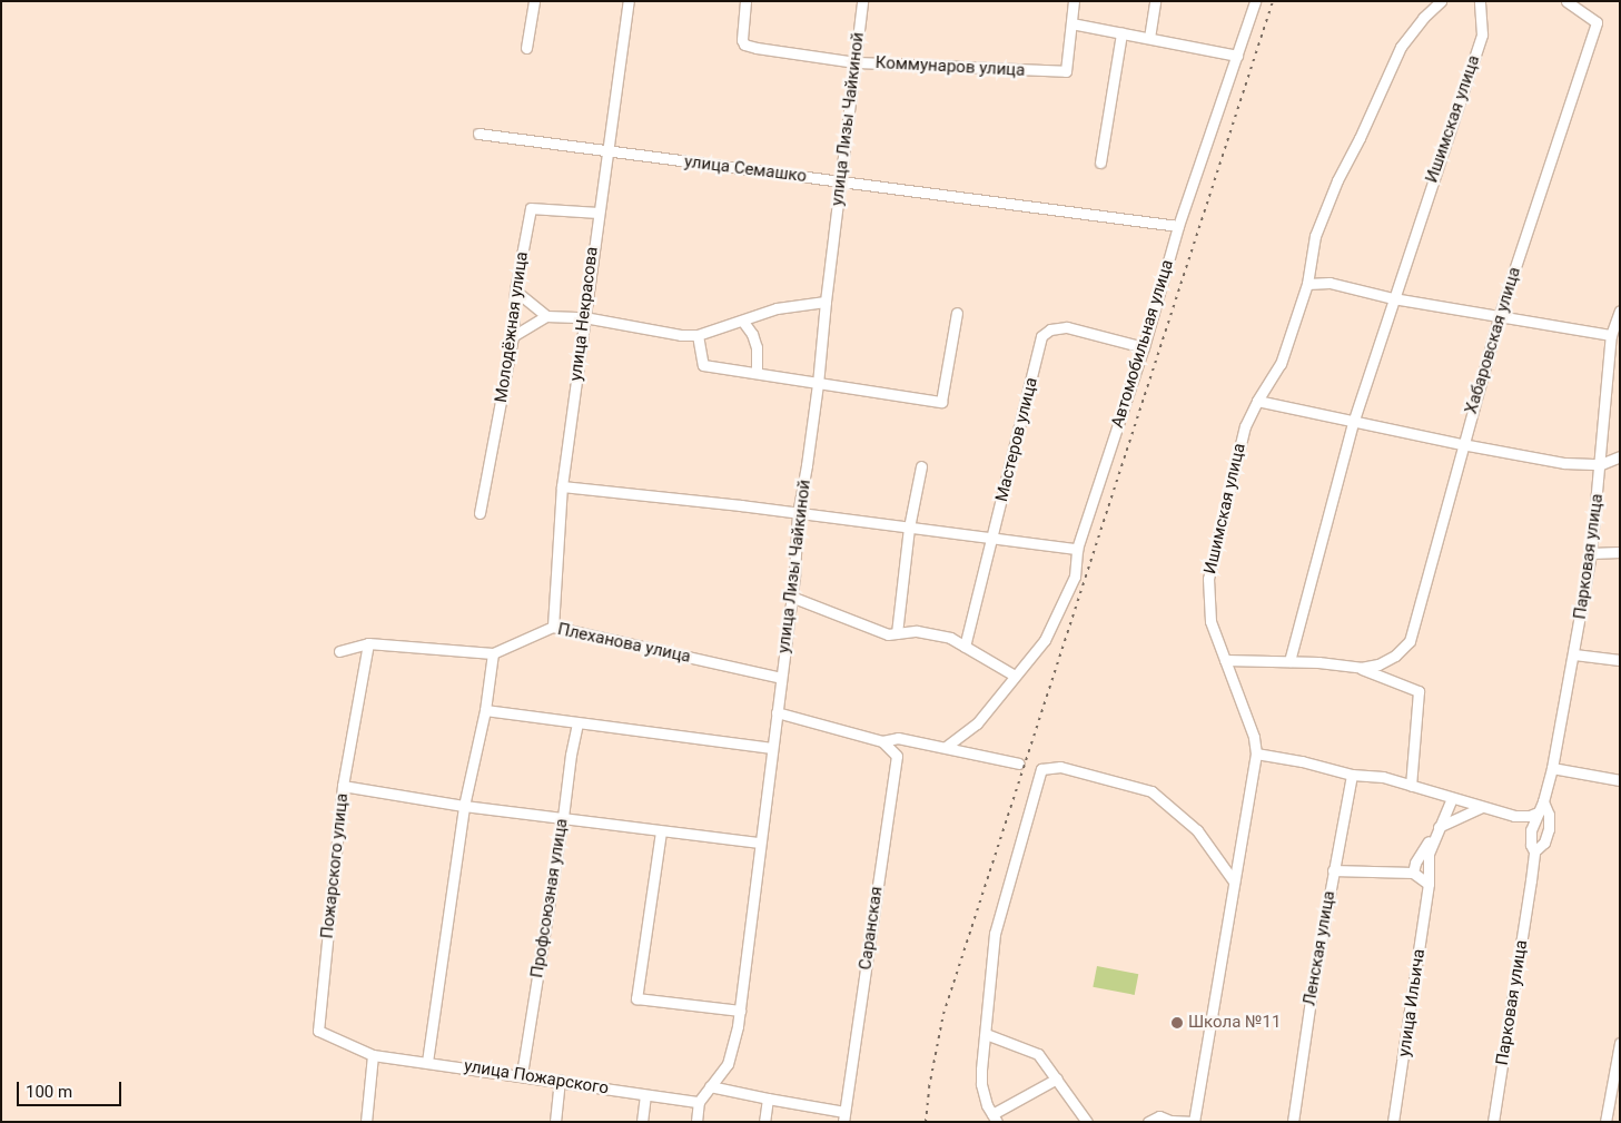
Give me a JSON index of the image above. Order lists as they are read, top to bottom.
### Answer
{
  "streets": {
    "street": [
      "Коммунаров улица",
      "улица Лизы Чайкиной",
      "Ишимская улица",
      "улица Семашко",
      "улица Некрасова",
      "Молодёжная улица",
      "Хабаровская улица",
      "Автомобильная улица",
      "Мастеров улица",
      "Парковая улица",
      "Плеханова улица",
      "Пожарского улица",
      "Профсоюзная улица",
      "Саранская",
      "Ленская улица",
      "улица Ильича",
      "улица Пожарского"
    ]
  },
  "crossings": [
    ["Коммунаров улица", "улица Лизы Чайкиной"],
    ["улица Лизы Чайкиной", "улица Семашко"],
    ["улица Лизы Чайкиной", "Плеханова улица"],
    ["улица Лизы Чайкиной", "улица Пожарского"],
    ["Ишимская улица", "Хабаровская улица"],
    ["улица Семашко", "улица Некрасова"],
    ["улица Семашко", "Автомобильная улица"],
    ["улица Некрасова", "Молодёжная улица"],
    ["улица Некрасова", "Плеханова улица"],
    ["Автомобильная улица", "Мастеров улица"],
    ["Плеханова улица", "Пожарского улица"],
    ["Пожарского улица", "улица Пожарского"],
    ["Профсоюзная улица", "улица Пожарского"]
  ],
  "places": ["Школа №11"],
  "scale_bar": "100 m"
}
